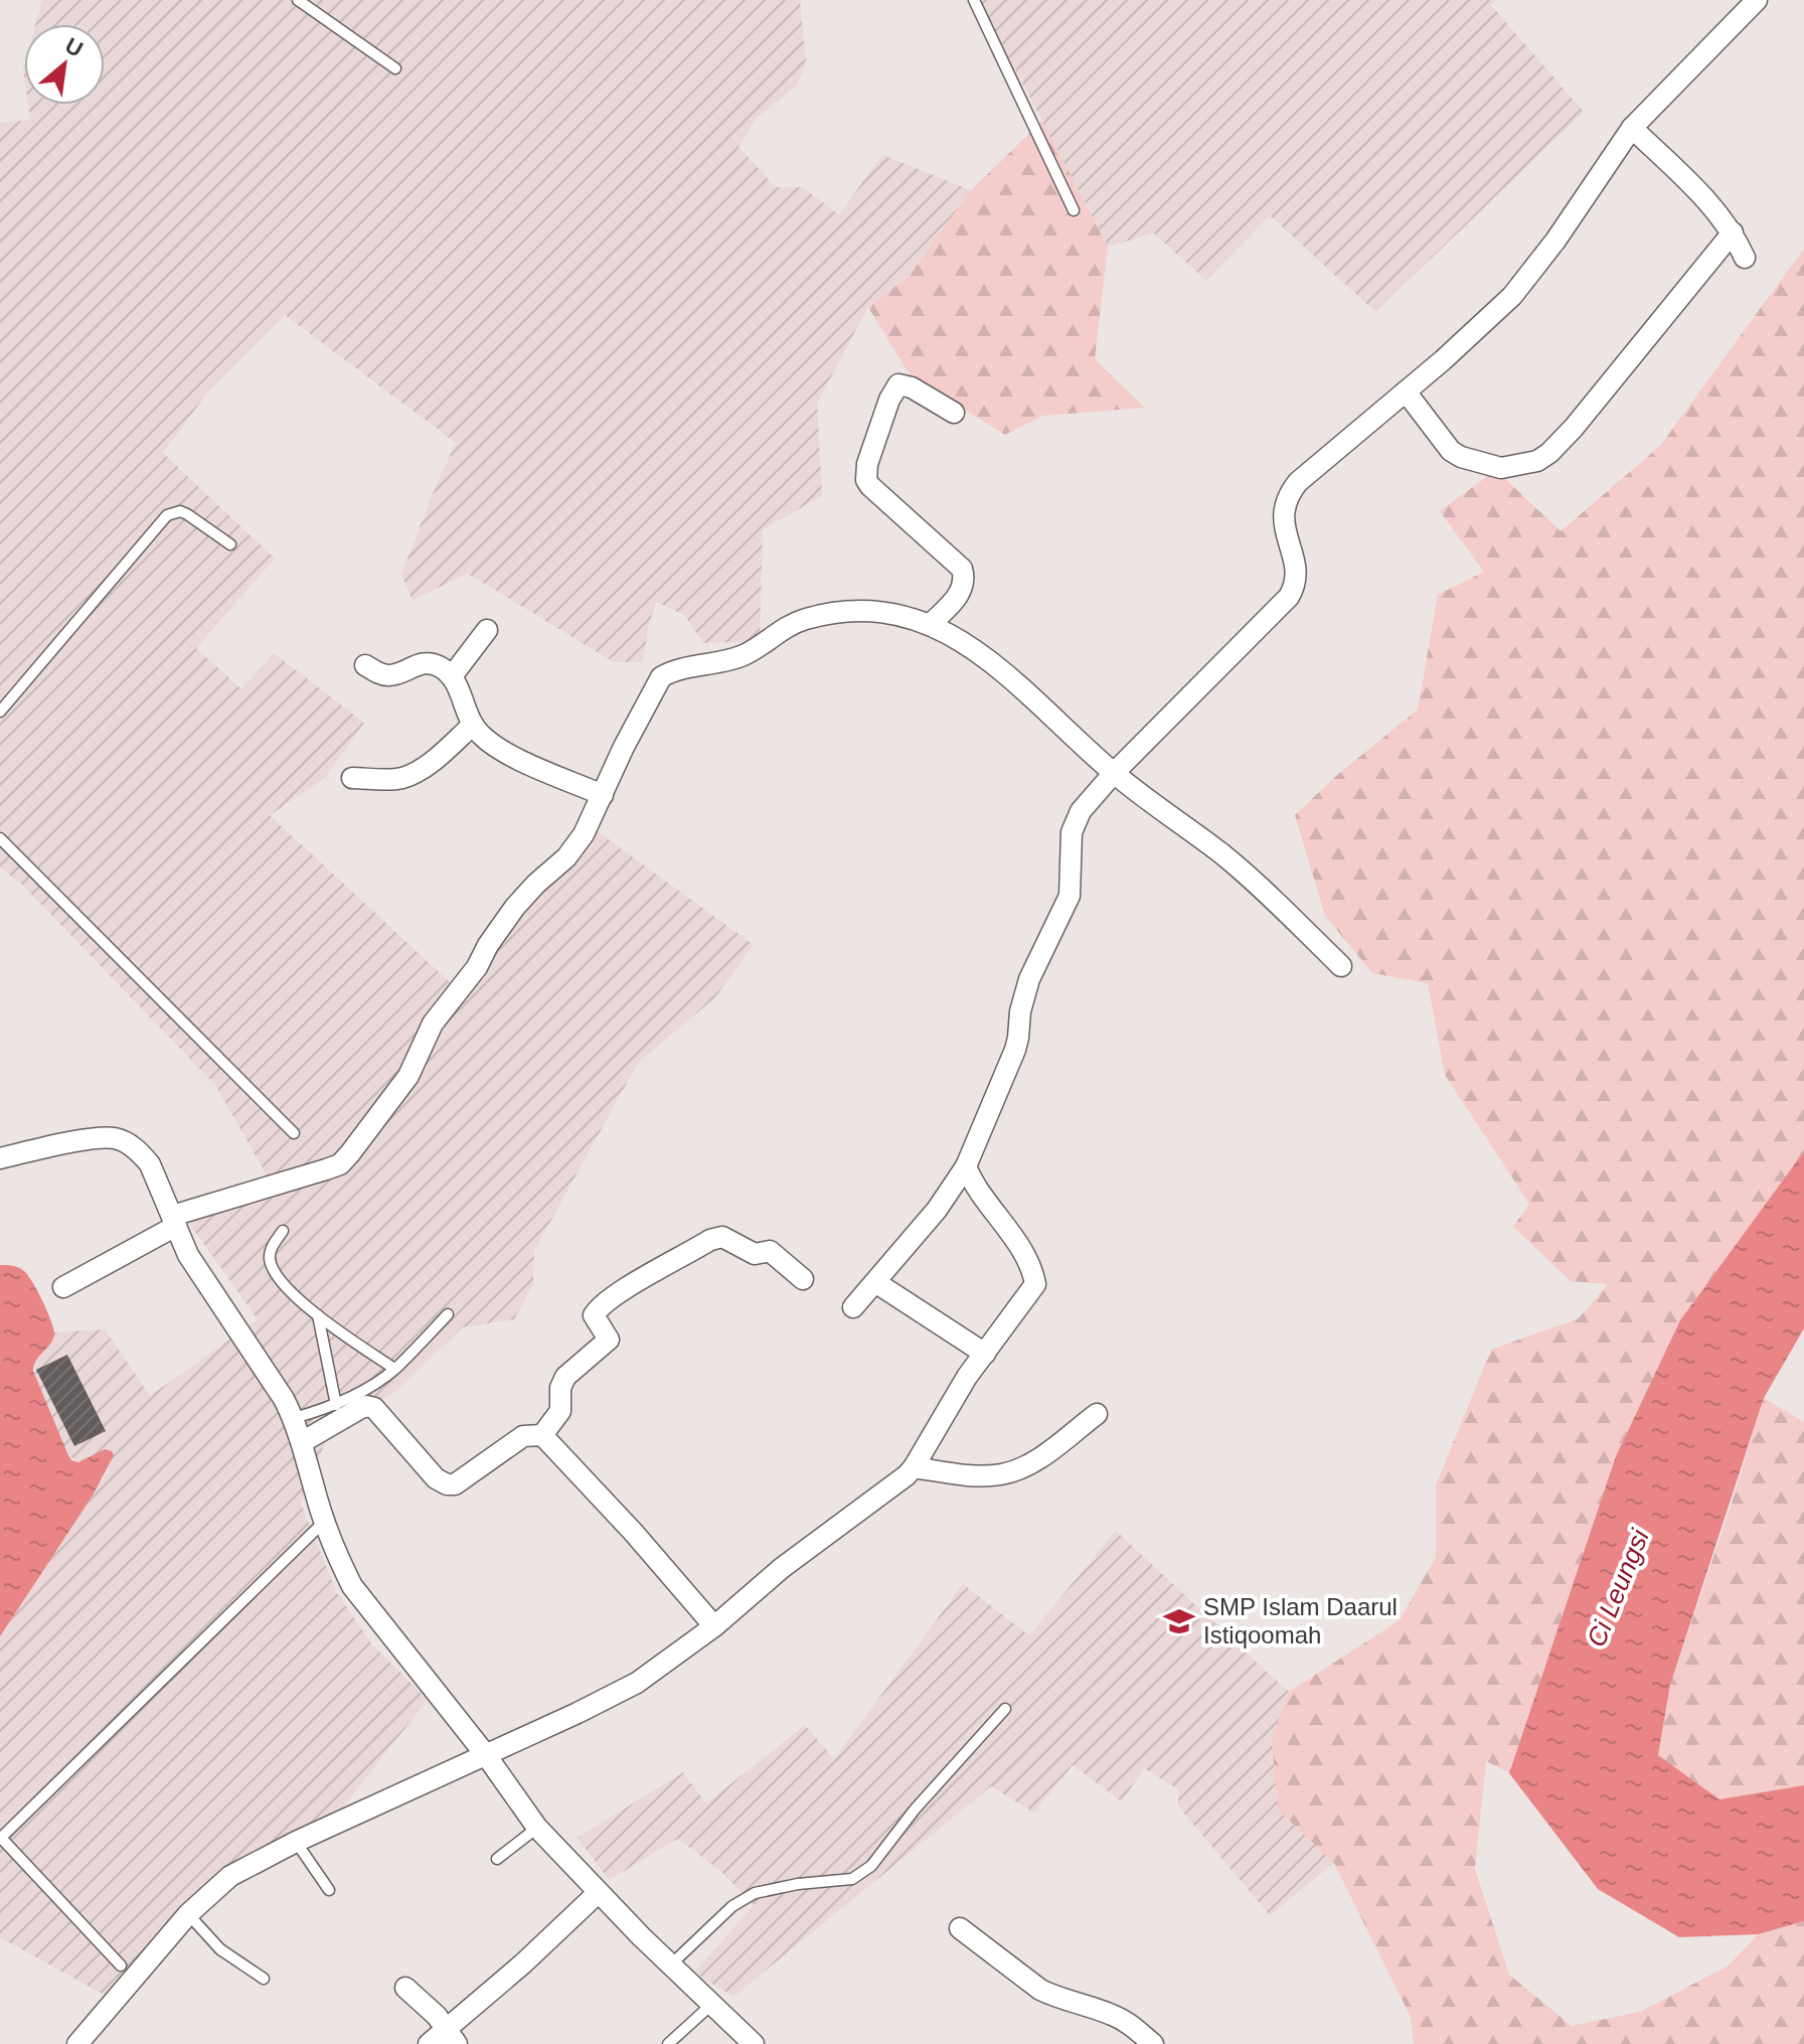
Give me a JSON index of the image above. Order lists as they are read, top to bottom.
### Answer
{
  "water": ["Ci Leungsi"],
  "places": {
    "school or university": ["SMP Islam Daarul Istiqoomah"]
  },
  "north": "top right"
}
